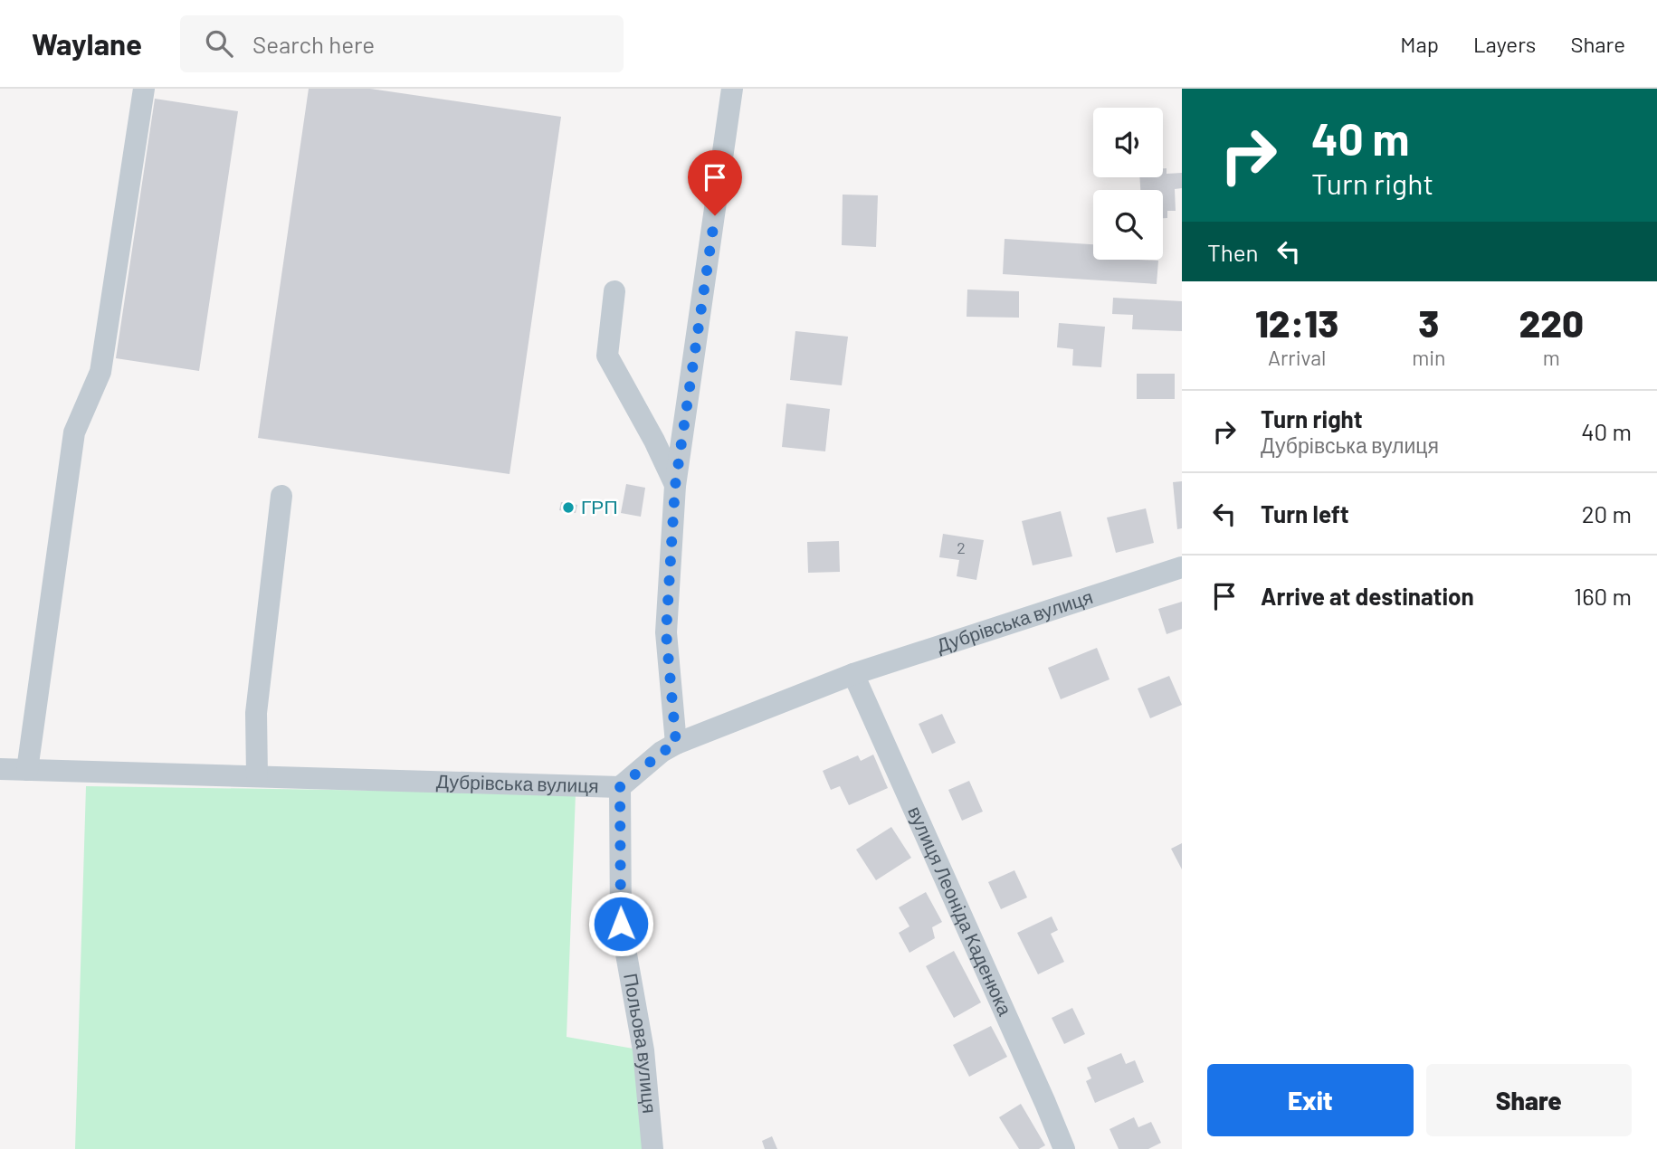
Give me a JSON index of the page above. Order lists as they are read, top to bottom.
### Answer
{
  "streets": {
    "street": ["Дубрівська вулиця", "вулиця Леоніда Каденюка", "Польова вулиця"]
  },
  "crossings": [
    ["Дубрівська вулиця", "вулиця Леоніда Каденюка"],
    ["Дубрівська вулиця", "Польова вулиця"]
  ],
  "places": ["ГРП"],
  "house_numbers": ["2"],
  "page": {
    "header": "Waylane",
    "search": "Search here",
    "nav": ["Map", "Layers", "Share"],
    "turn": ["40 m", "Turn right"],
    "then": "Then",
    "eta": [
      "12:13",
      "Arrival",
      "3",
      "min",
      "220",
      "m"
    ],
    "list": [
      {
        "name": "Turn right",
        "note": "Дубрівська вулиця",
        "value": "40 m"
      },
      {
        "name": "Turn left",
        "value": "20 m"
      },
      {
        "name": "Arrive at destination",
        "value": "160 m"
      }
    ],
    "buttons": ["Exit", "Share"]
  }
}
